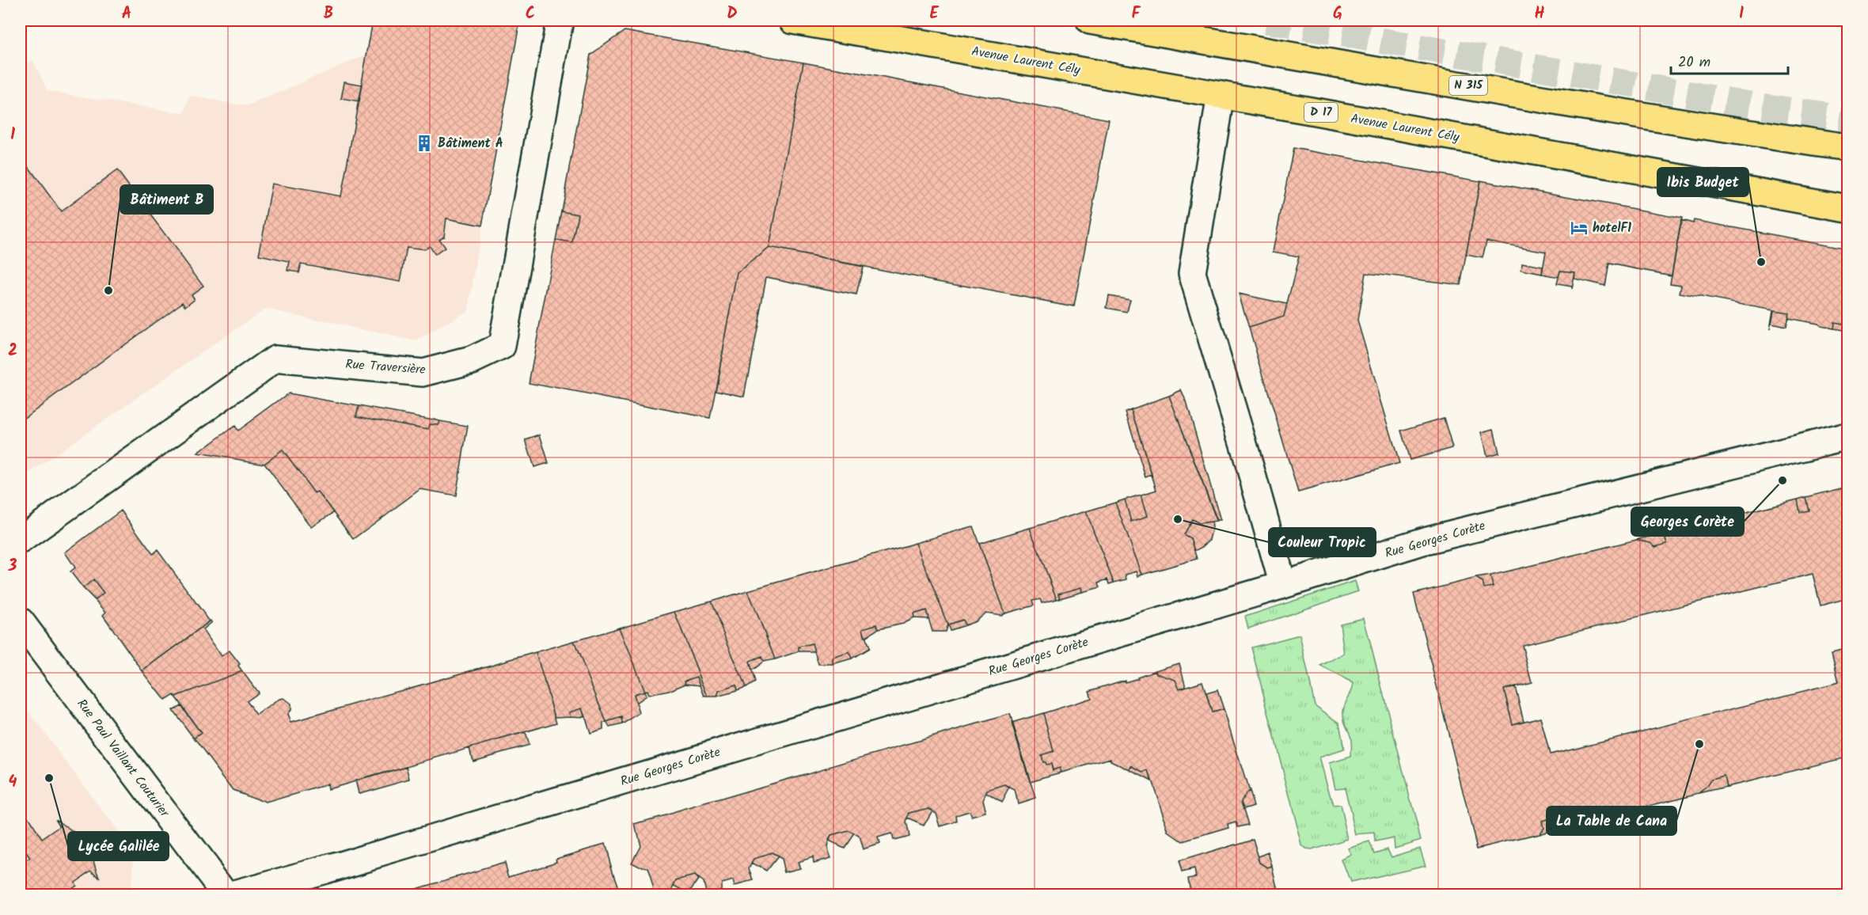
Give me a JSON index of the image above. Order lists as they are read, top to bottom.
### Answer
{
  "streets": {
    "main road": ["Avenue Laurent Cély", "N 315", "D 17"],
    "street": ["Rue Traversière", "Rue Georges Corète", "Rue Paul Vaillant Couturier"]
  },
  "places": {
    "building": ["Bâtiment A"],
    "hotel": ["hotelF1"],
    "other": [
      "Ibis Budget",
      "Bâtiment B",
      "Georges Corète",
      "Couleur Tropic",
      "La Table de Cana",
      "Lycée Galilée"
    ]
  },
  "scale_bar": "20 m",
  "grid": {
    "columns": [
      "A",
      "B",
      "C",
      "D",
      "E",
      "F",
      "G",
      "H",
      "I"
    ],
    "rows": [
      "1",
      "2",
      "3",
      "4"
    ]
  }
}
